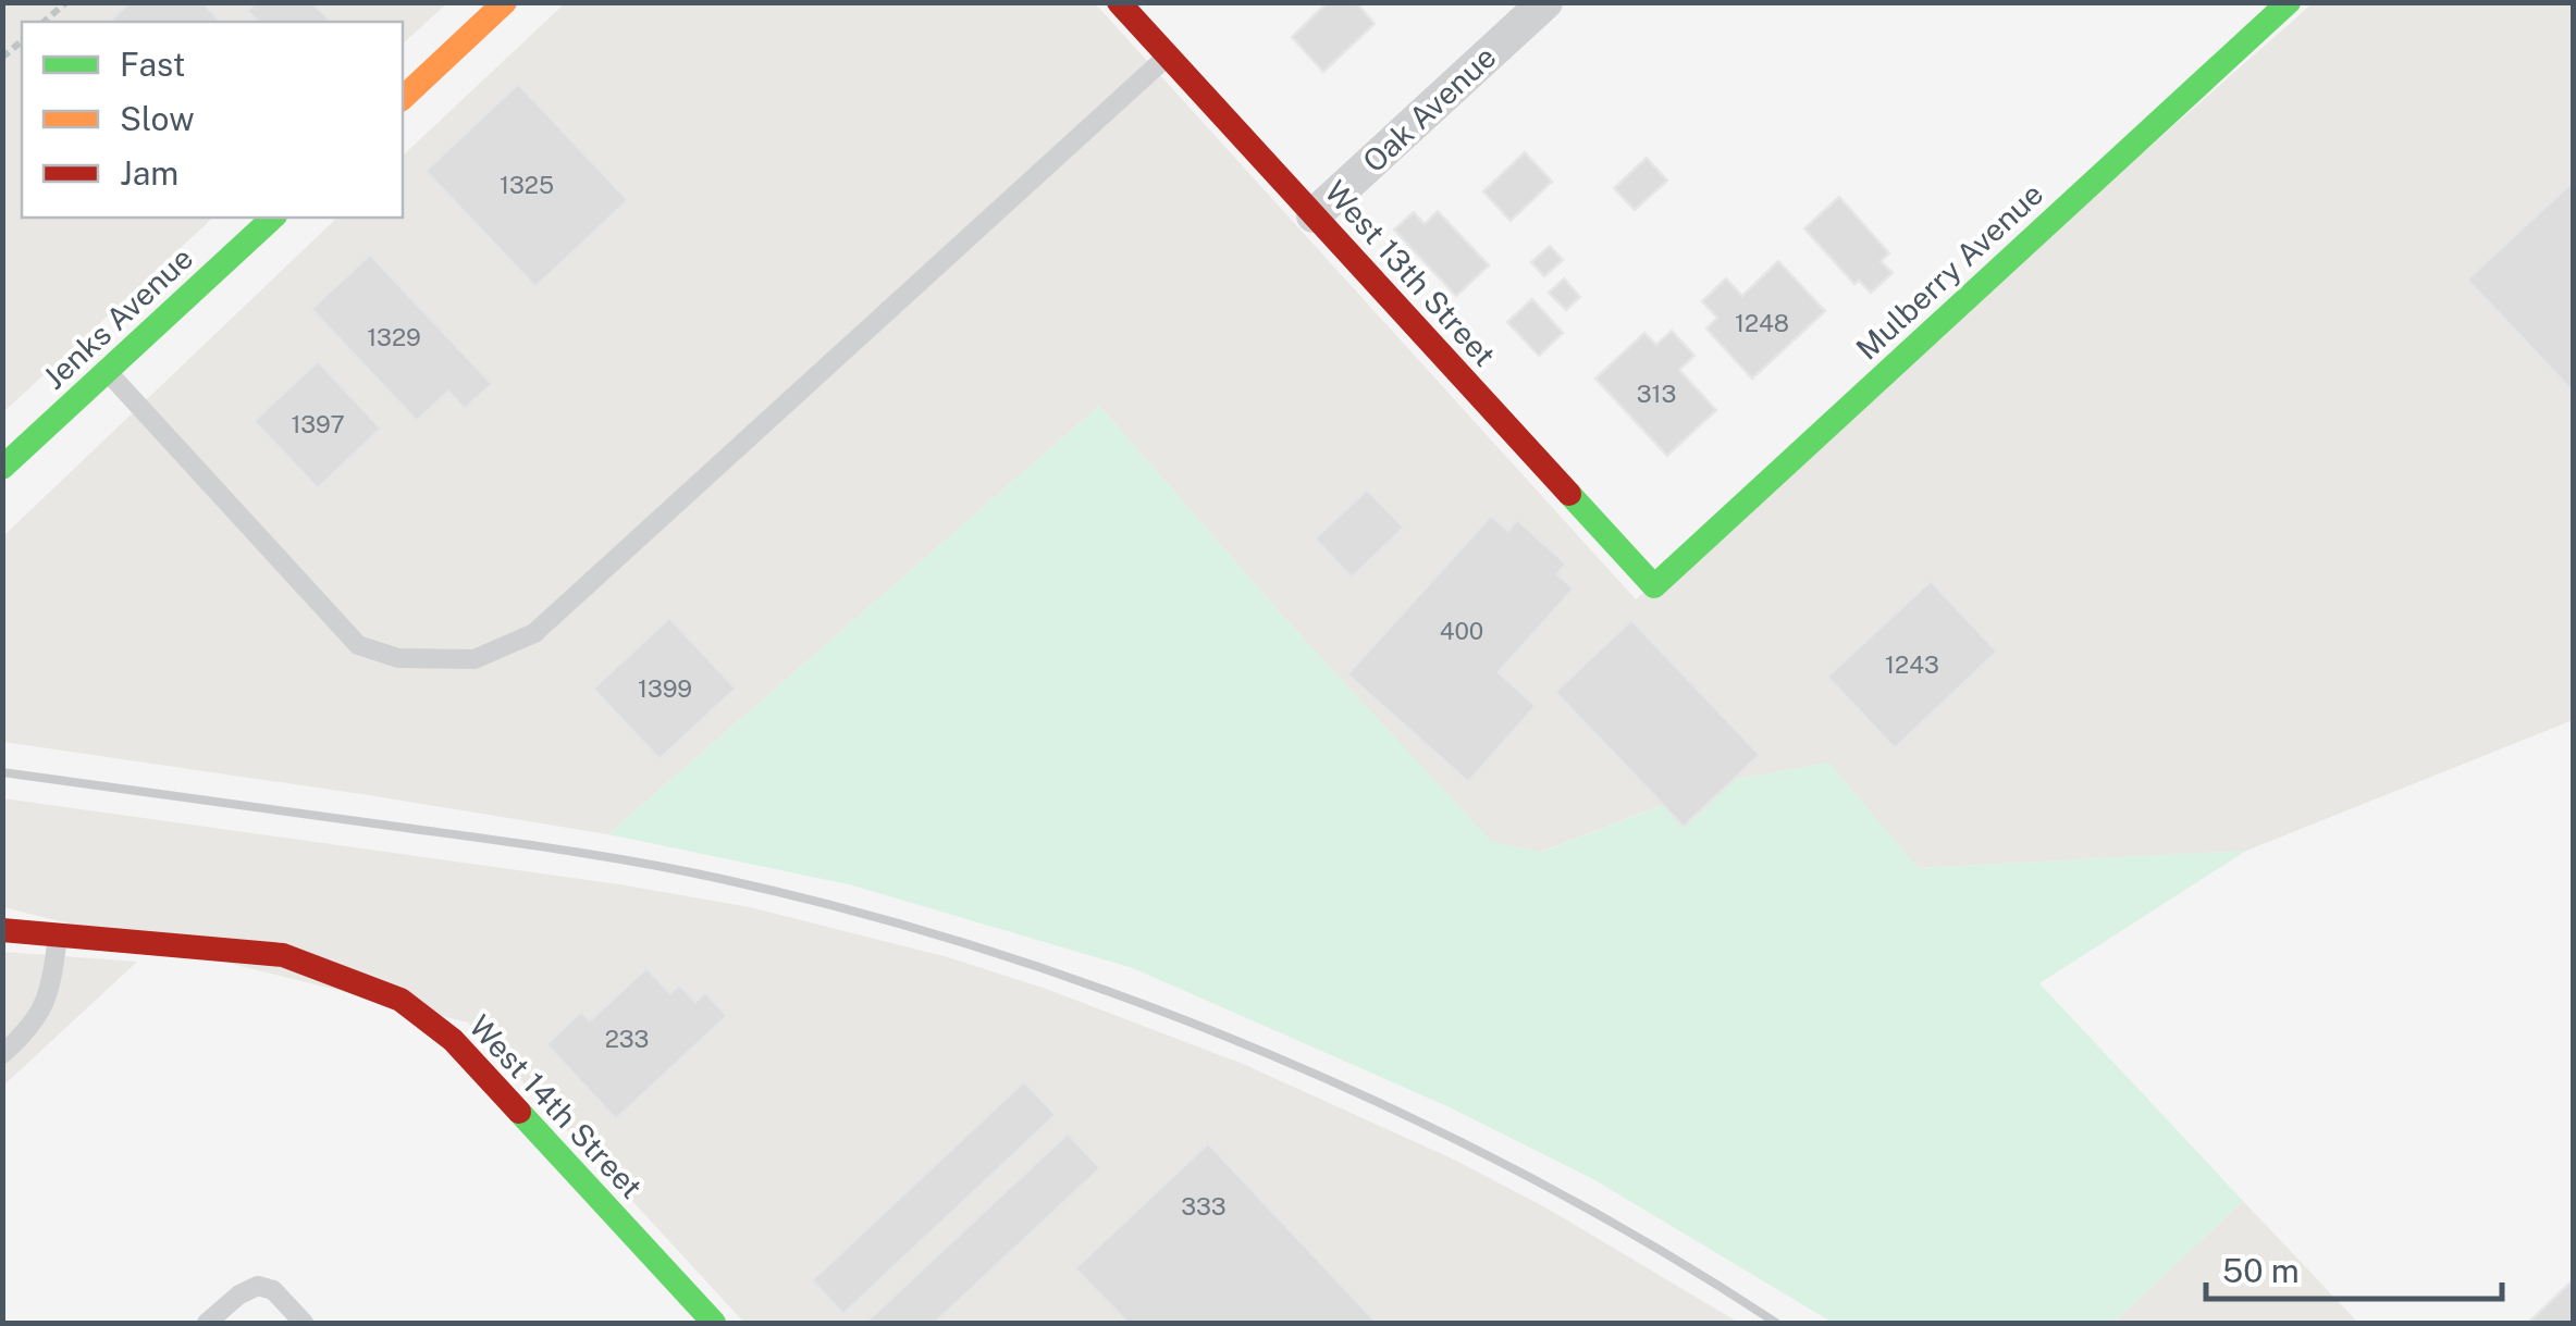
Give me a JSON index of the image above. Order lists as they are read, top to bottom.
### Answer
{
  "streets": {
    "street": [
      "Oak Avenue",
      "Mulberry Avenue",
      "West 13th Street",
      "Jenks Avenue",
      "West 14th Street"
    ]
  },
  "crossings": [
    ["Oak Avenue", "West 13th Street"],
    ["Mulberry Avenue", "West 13th Street"]
  ],
  "house_numbers": [
    "1325",
    "1248",
    "1329",
    "313",
    "1397",
    "400",
    "1243",
    "1399",
    "233",
    "333"
  ],
  "legend": ["Fast", "Slow", "Jam"],
  "scale_bar": "50 m"
}
